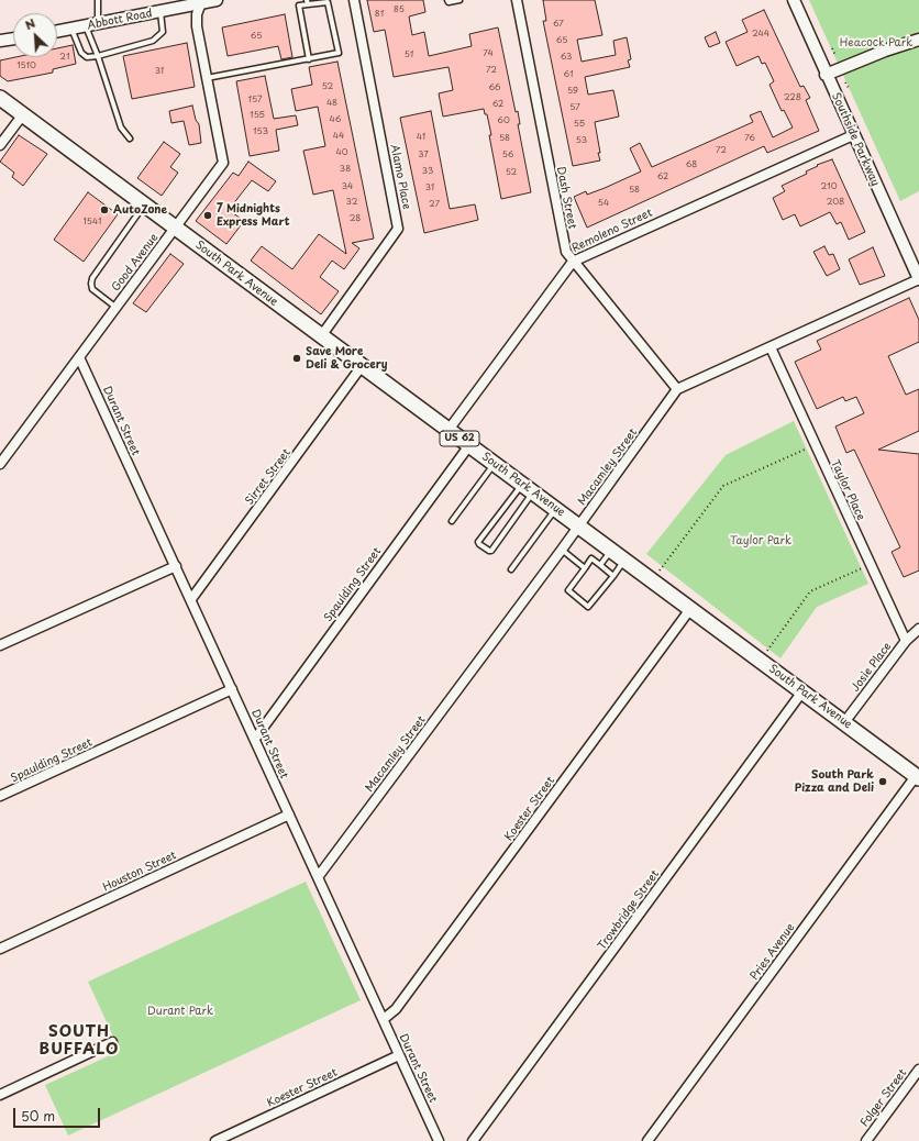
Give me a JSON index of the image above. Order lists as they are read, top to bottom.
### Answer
{
  "streets": {
    "main road": ["South Park Avenue", "US 62"],
    "street": [
      "Abbott Road",
      "Southside Parkway",
      "Alamo Place",
      "Dash Street",
      "Remoleno Street",
      "Good Avenue",
      "Durant Street",
      "Macamley Street",
      "Sirret Street",
      "Taylor Place",
      "Spaulding Street",
      "Josie Place",
      "Koester Street",
      "Houston Street",
      "Trowbridge Street",
      "Pries Avenue",
      "Folger Street"
    ]
  },
  "crossings": [
    ["Abbott Road", "Good Avenue"],
    ["Southside Parkway", "Remoleno Street"],
    ["Alamo Place", "South Park Avenue"],
    ["Dash Street", "Remoleno Street"],
    ["Dash Street", "Macamley Street"],
    ["Remoleno Street", "South Park Avenue"],
    ["Good Avenue", "South Park Avenue"],
    ["Good Avenue", "Durant Street"],
    ["South Park Avenue", "Macamley Street"],
    ["South Park Avenue", "Sirret Street"],
    ["South Park Avenue", "Spaulding Street"],
    ["South Park Avenue", "Josie Place"],
    ["South Park Avenue", "Koester Street"],
    ["South Park Avenue", "Trowbridge Street"],
    ["South Park Avenue", "Pries Avenue"],
    ["Durant Street", "Macamley Street"],
    ["Durant Street", "Sirret Street"],
    ["Durant Street", "Spaulding Street"],
    ["Durant Street", "Koester Street"],
    ["Durant Street", "Houston Street"],
    ["Taylor Place", "Josie Place"]
  ],
  "districts": ["SOUTH BUFFALO"],
  "parks": ["Heacock Park", "Taylor Park", "Durant Park"],
  "places": [
    "AutoZone",
    "7 Midnights Express Mart",
    "Save More Deli & Grocery",
    "South Park Pizza and Deli"
  ],
  "house_numbers": [
    "85",
    "81",
    "67",
    "244",
    "65",
    "65",
    "74",
    "51",
    "21",
    "63",
    "1510",
    "72",
    "31",
    "61",
    "52",
    "66",
    "59",
    "228",
    "157",
    "48",
    "62",
    "57",
    "155",
    "46",
    "60",
    "55",
    "153",
    "44",
    "41",
    "58",
    "76",
    "53",
    "72",
    "40",
    "37",
    "56",
    "68",
    "38",
    "33",
    "52",
    "62",
    "34",
    "210",
    "31",
    "58",
    "32",
    "208",
    "54",
    "27",
    "28",
    "1541"
  ],
  "scale_bar": "50 m",
  "north": "top left"
}
